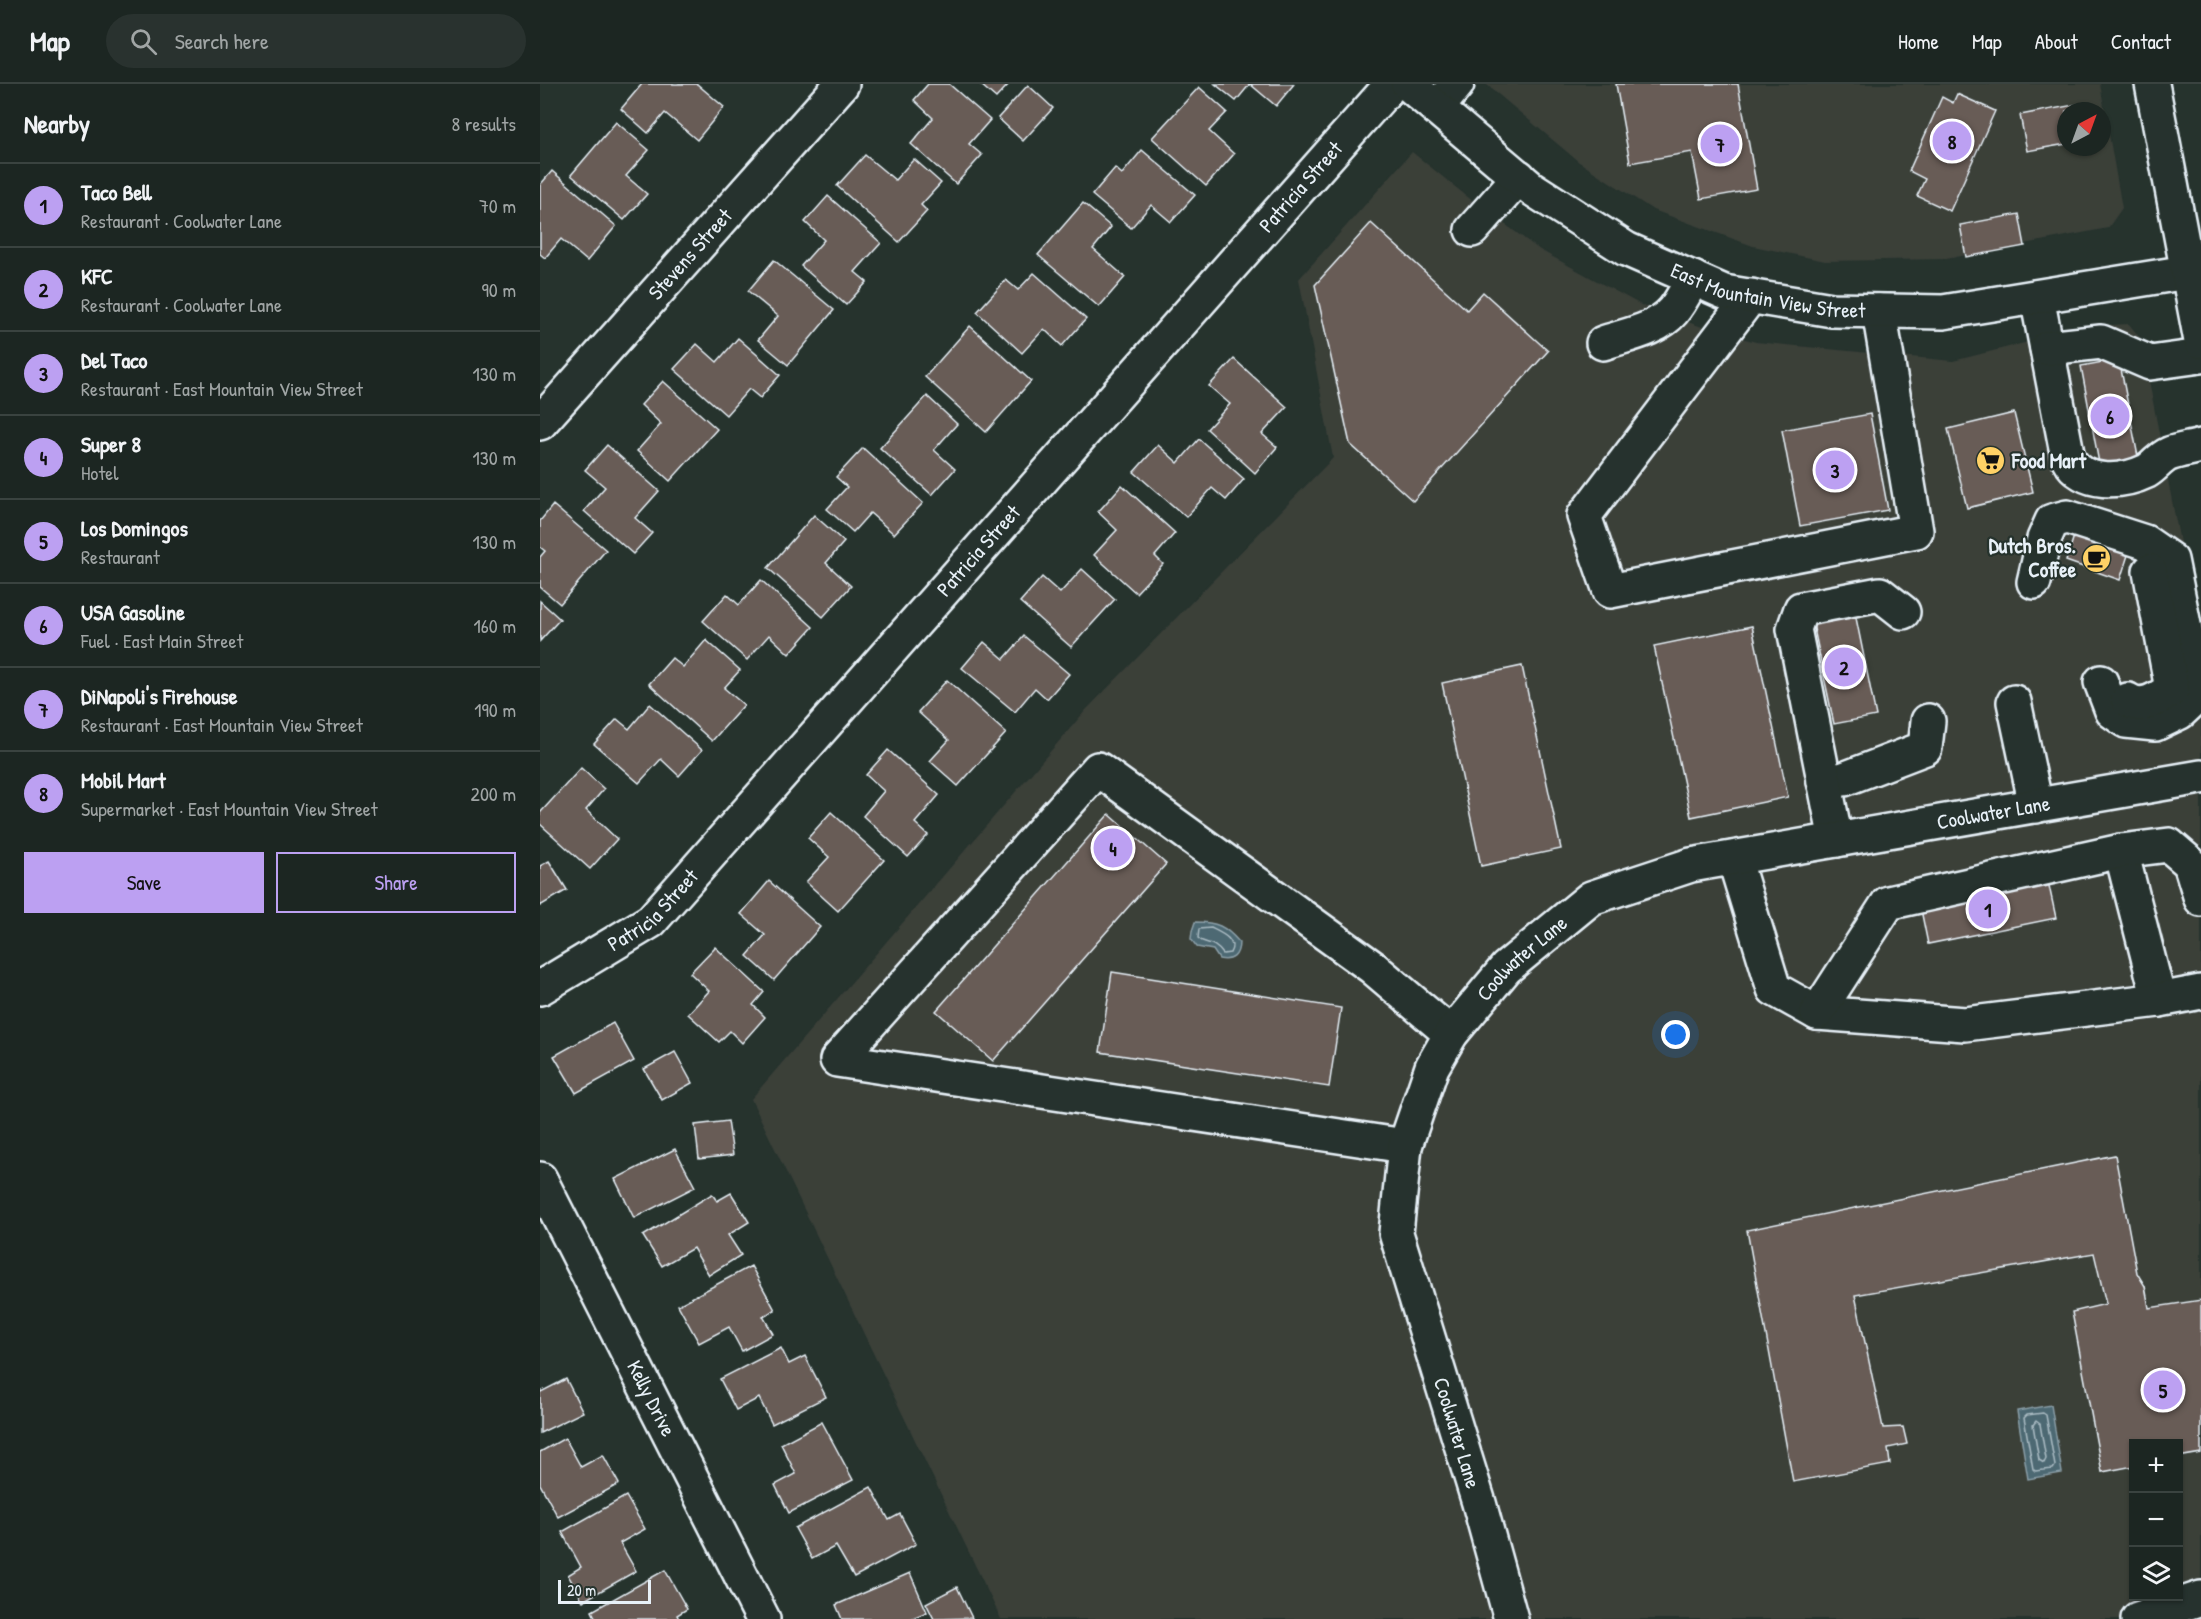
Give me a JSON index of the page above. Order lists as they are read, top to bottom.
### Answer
{
  "streets": {
    "street": [
      "Patricia Street",
      "Stevens Street",
      "East Mountain View Street",
      "Coolwater Lane",
      "Kelly Drive"
    ]
  },
  "places": {
    "supermarket": ["Food Mart"],
    "cafe": ["Dutch Bros. Coffee"]
  },
  "scale_bar": "20 m",
  "north": "top right",
  "page": {
    "header": "Map",
    "search": "Search here",
    "nav": [
      "Home",
      "Map",
      "About",
      "Contact"
    ],
    "heading": ["Nearby", "8 results"],
    "pins": [
      "8",
      "7",
      "6",
      "3",
      "2",
      "4",
      "1",
      "5"
    ],
    "list": [
      {
        "mark": "1",
        "name": "Taco Bell",
        "note": "Restaurant · Coolwater Lane",
        "value": "70 m"
      },
      {
        "mark": "2",
        "name": "KFC",
        "note": "Restaurant · Coolwater Lane",
        "value": "90 m"
      },
      {
        "mark": "3",
        "name": "Del Taco",
        "note": "Restaurant · East Mountain View Street",
        "value": "130 m"
      },
      {
        "mark": "4",
        "name": "Super 8",
        "note": "Hotel",
        "value": "130 m"
      },
      {
        "mark": "5",
        "name": "Los Domingos",
        "note": "Restaurant",
        "value": "130 m"
      },
      {
        "mark": "6",
        "name": "USA Gasoline",
        "note": "Fuel · East Main Street",
        "value": "160 m"
      },
      {
        "mark": "7",
        "name": "DiNapoli's Firehouse",
        "note": "Restaurant · East Mountain View Street",
        "value": "190 m"
      },
      {
        "mark": "8",
        "name": "Mobil Mart",
        "note": "Supermarket · East Mountain View Street",
        "value": "200 m"
      }
    ],
    "buttons": ["Save", "Share"],
    "map_buttons": ["+", "−"],
    "scale": "20 m"
  }
}
